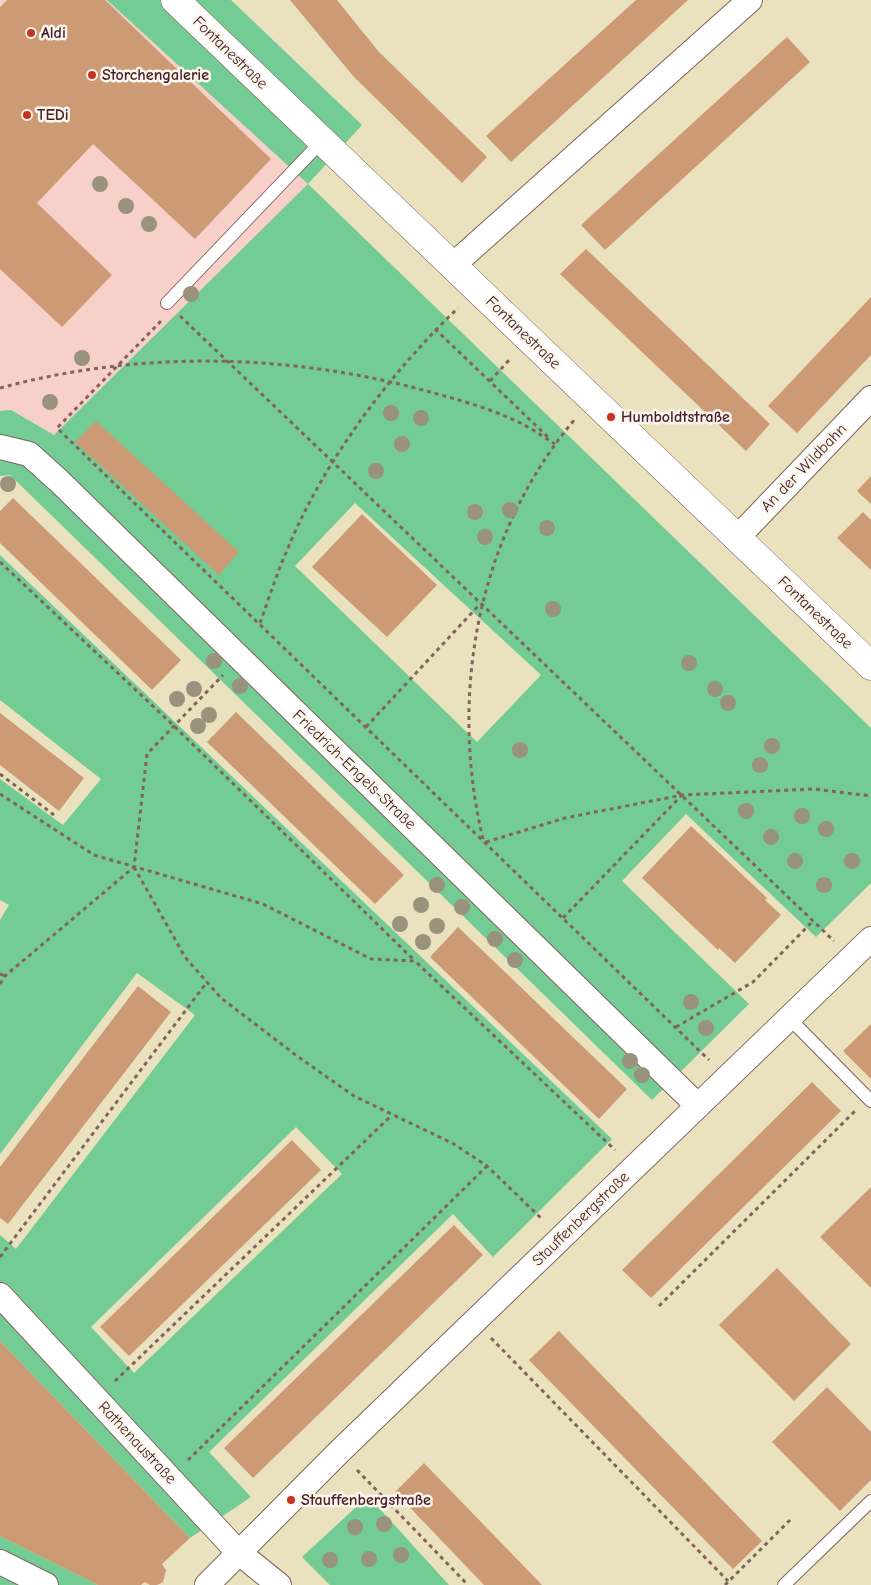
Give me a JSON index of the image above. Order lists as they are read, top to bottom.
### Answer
{
  "streets": {
    "street": [
      "Fontanestraße",
      "An der Wildbahn",
      "Friedrich-Engels-Straße",
      "Stauffenbergstraße",
      "Rathenaustraße"
    ]
  },
  "crossings": [
    ["Fontanestraße", "An der Wildbahn"],
    ["Friedrich-Engels-Straße", "Stauffenbergstraße"],
    ["Stauffenbergstraße", "Rathenaustraße"]
  ],
  "places": [
    "Aldi",
    "Storchengalerie",
    "TEDi",
    "Humboldtstraße",
    "Stauffenbergstraße"
  ]
}
